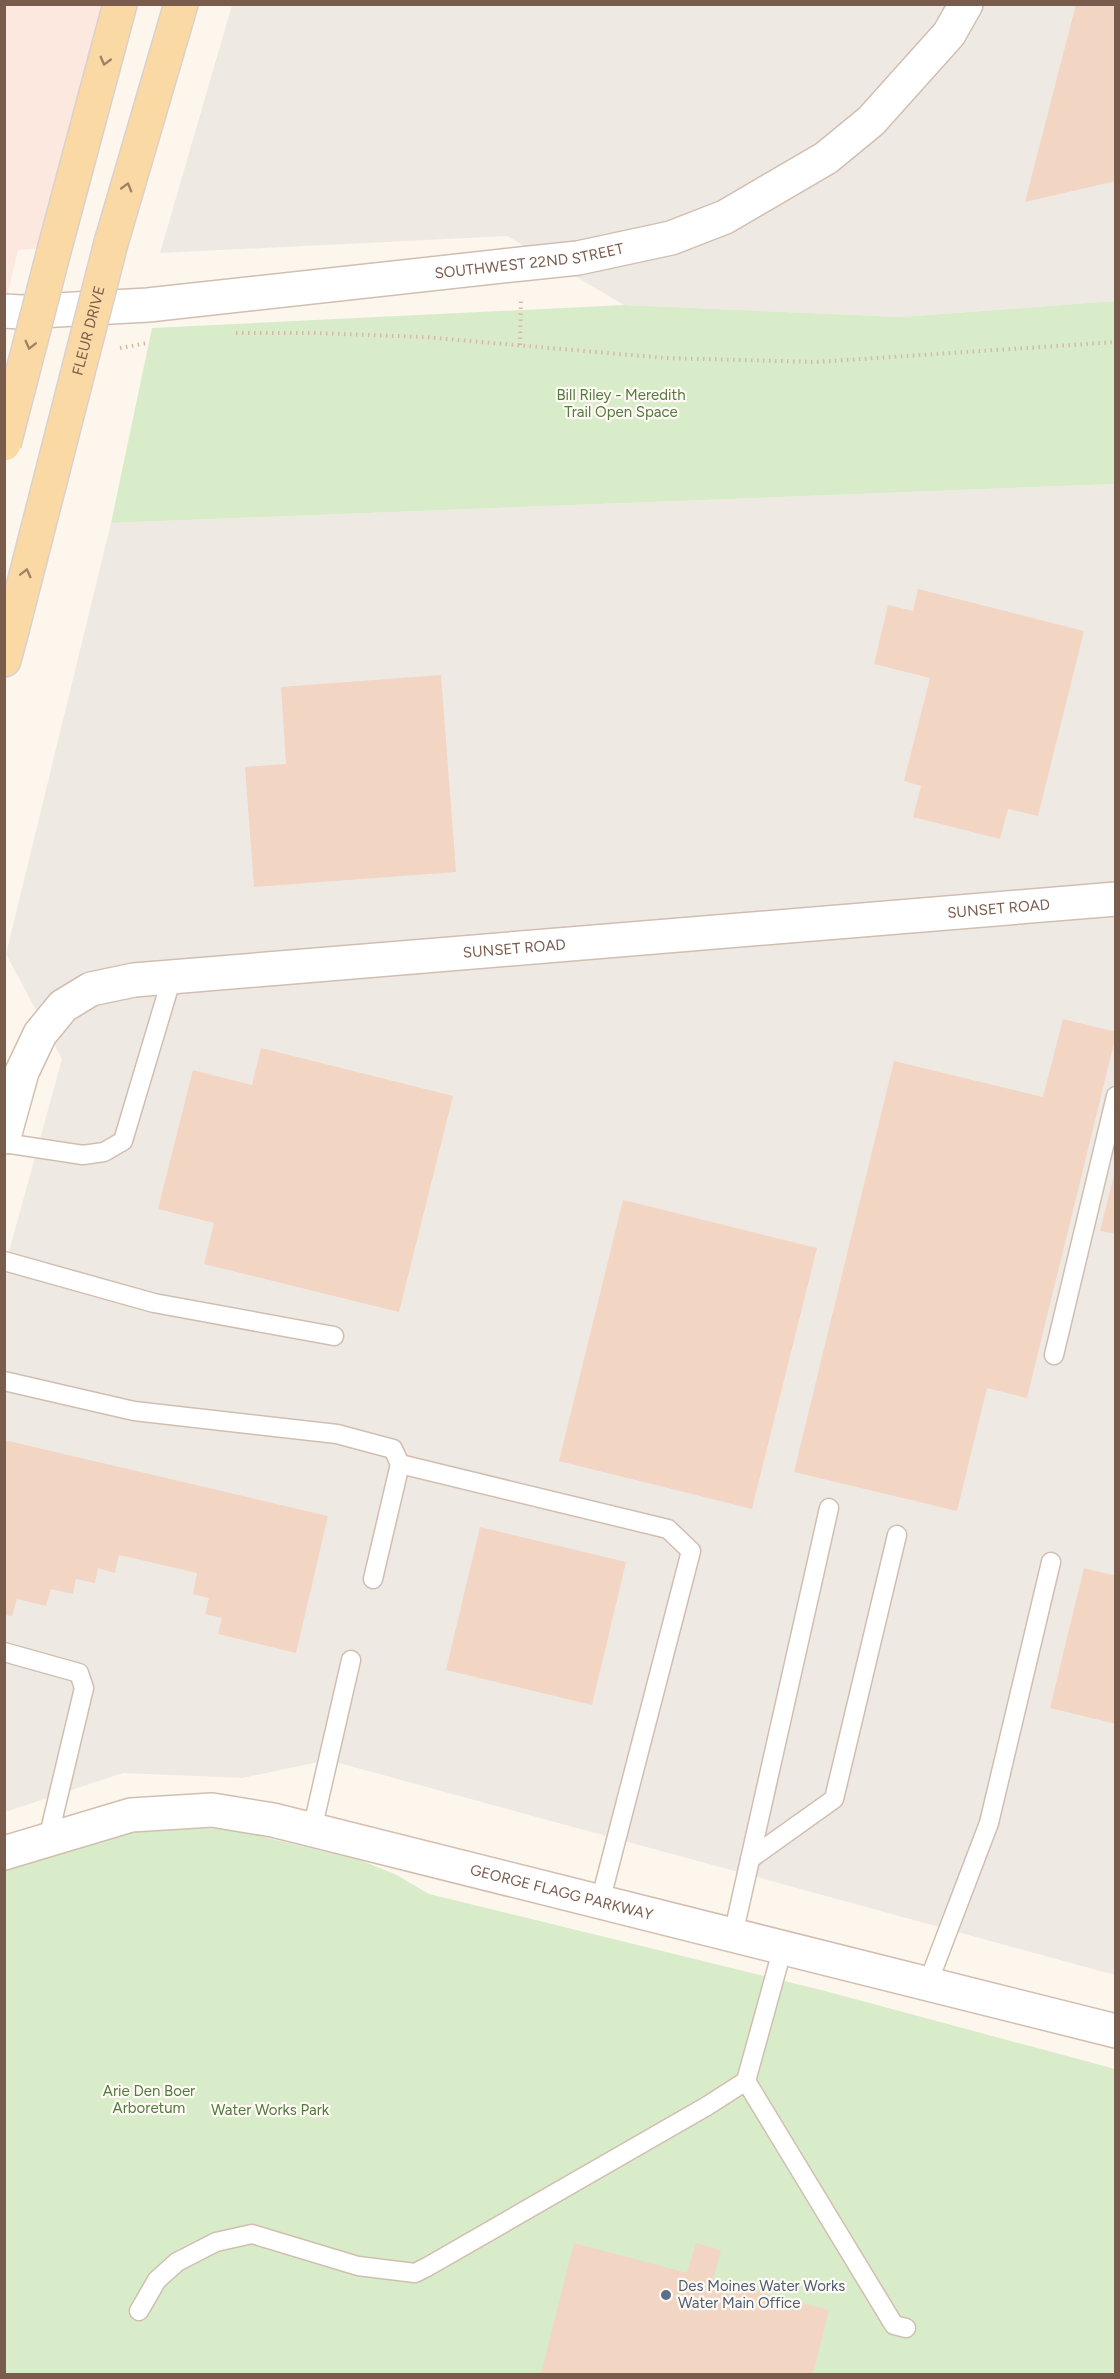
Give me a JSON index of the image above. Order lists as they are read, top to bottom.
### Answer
{
  "streets": {
    "main road": ["FLEUR DRIVE"],
    "street": ["SOUTHWEST 22ND STREET", "SUNSET ROAD", "GEORGE FLAGG PARKWAY"]
  },
  "parks": ["Bill Riley - Meredith Trail Open Space", "Arie Den Boer Arboretum", "Water Works Park"],
  "places": ["Des Moines Water Works Water Main Office"]
}
